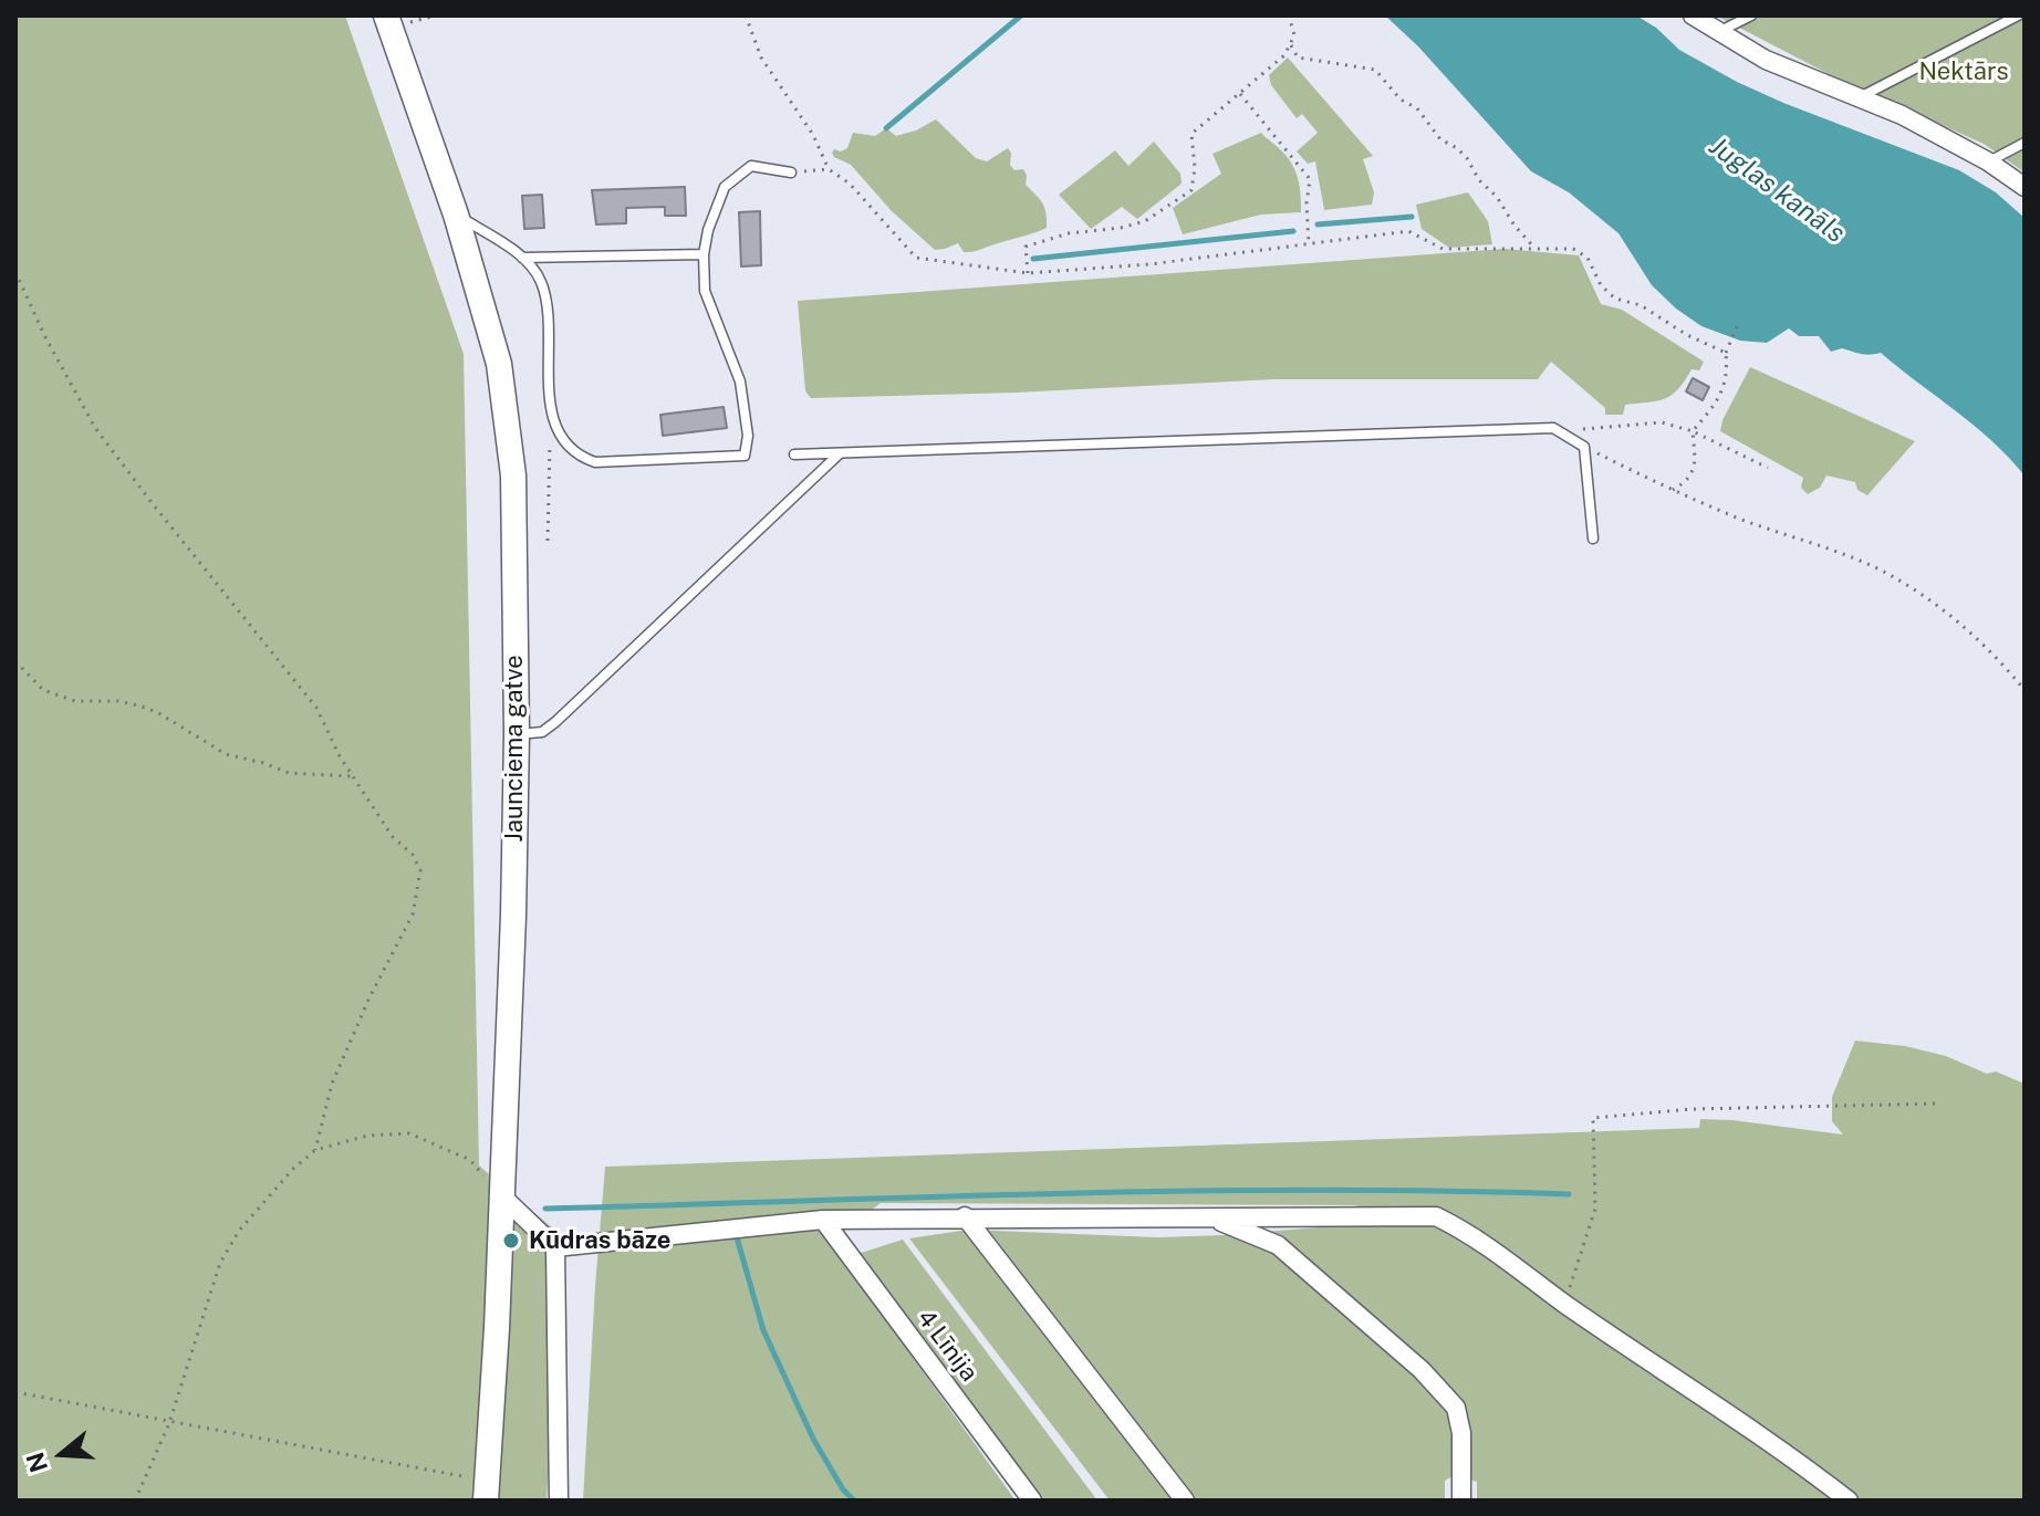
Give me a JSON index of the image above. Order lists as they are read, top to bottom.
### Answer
{
  "streets": {
    "main road": ["Jaunciema gatve"],
    "street": ["4 Līnija"]
  },
  "water": ["Juglas kanāls"],
  "parks": ["Nektārs"],
  "places": ["Kūdras bāze"],
  "north": "left"
}
